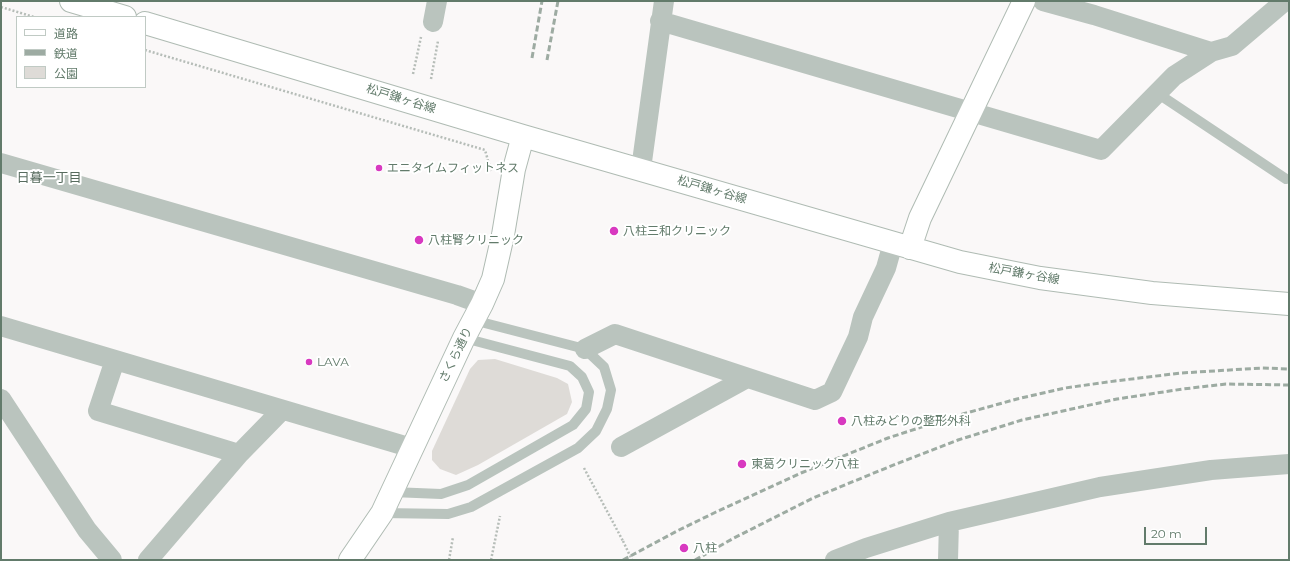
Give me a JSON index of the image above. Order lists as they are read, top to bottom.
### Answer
{
  "streets": {
    "main road": ["松戸鎌ヶ谷線", "さくら通り"]
  },
  "crossings": [
    ["松戸鎌ヶ谷線", "さくら通り"]
  ],
  "districts": ["日暮一丁目"],
  "places": [
    "エニタイムフィットネス",
    "八柱三和クリニック",
    "八柱腎クリニック",
    "LAVA",
    "八柱みどりの整形外科",
    "東葛クリニック八柱",
    "八柱"
  ],
  "legend": ["道路", "鉄道", "公園"],
  "scale_bar": "20 m"
}
